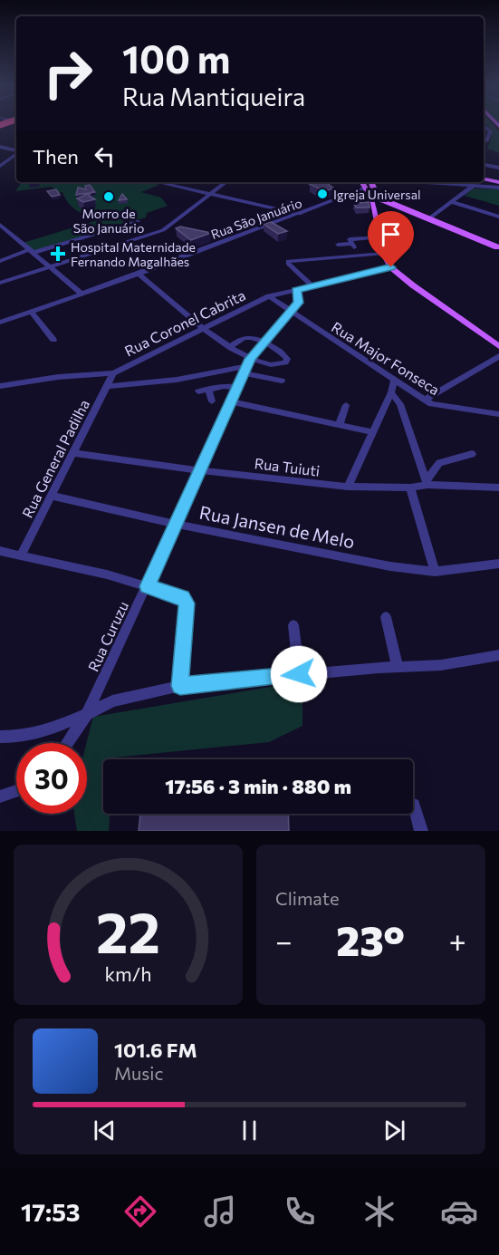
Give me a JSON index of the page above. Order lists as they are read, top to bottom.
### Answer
{
  "streets": {
    "street": [
      "Rua São Januário",
      "Rua Coronel Cabrita",
      "Rua Major Fonseca",
      "Rua General Padilha",
      "Rua Tuiuti",
      "Rua Jansen de Melo",
      "Rua Curuzu"
    ]
  },
  "crossings": [
    ["Rua Coronel Cabrita", "Rua Major Fonseca"],
    ["Rua Coronel Cabrita", "Rua General Padilha"],
    ["Rua Major Fonseca", "Rua Curuzu"],
    ["Rua General Padilha", "Rua Tuiuti"],
    ["Rua General Padilha", "Rua Jansen de Melo"],
    ["Rua Tuiuti", "Rua Curuzu"],
    ["Rua Jansen de Melo", "Rua Curuzu"]
  ],
  "places": {
    "other": ["Igreja Universal", "Morro de São Januário"],
    "health": ["Hospital Maternidade Fernando Magalhães"]
  },
  "page": {
    "turn": ["100 m", "Rua Mantiqueira"],
    "then": "Then",
    "limit": "30",
    "trip": "17:56 · 3 min · 880 m",
    "tile": "Climate",
    "heat": ["−", "23°", "+"],
    "song": ["101.6 FM", "Music"],
    "tabs": "17:53",
    "gauge": ["22", "km/h"]
  }
}
